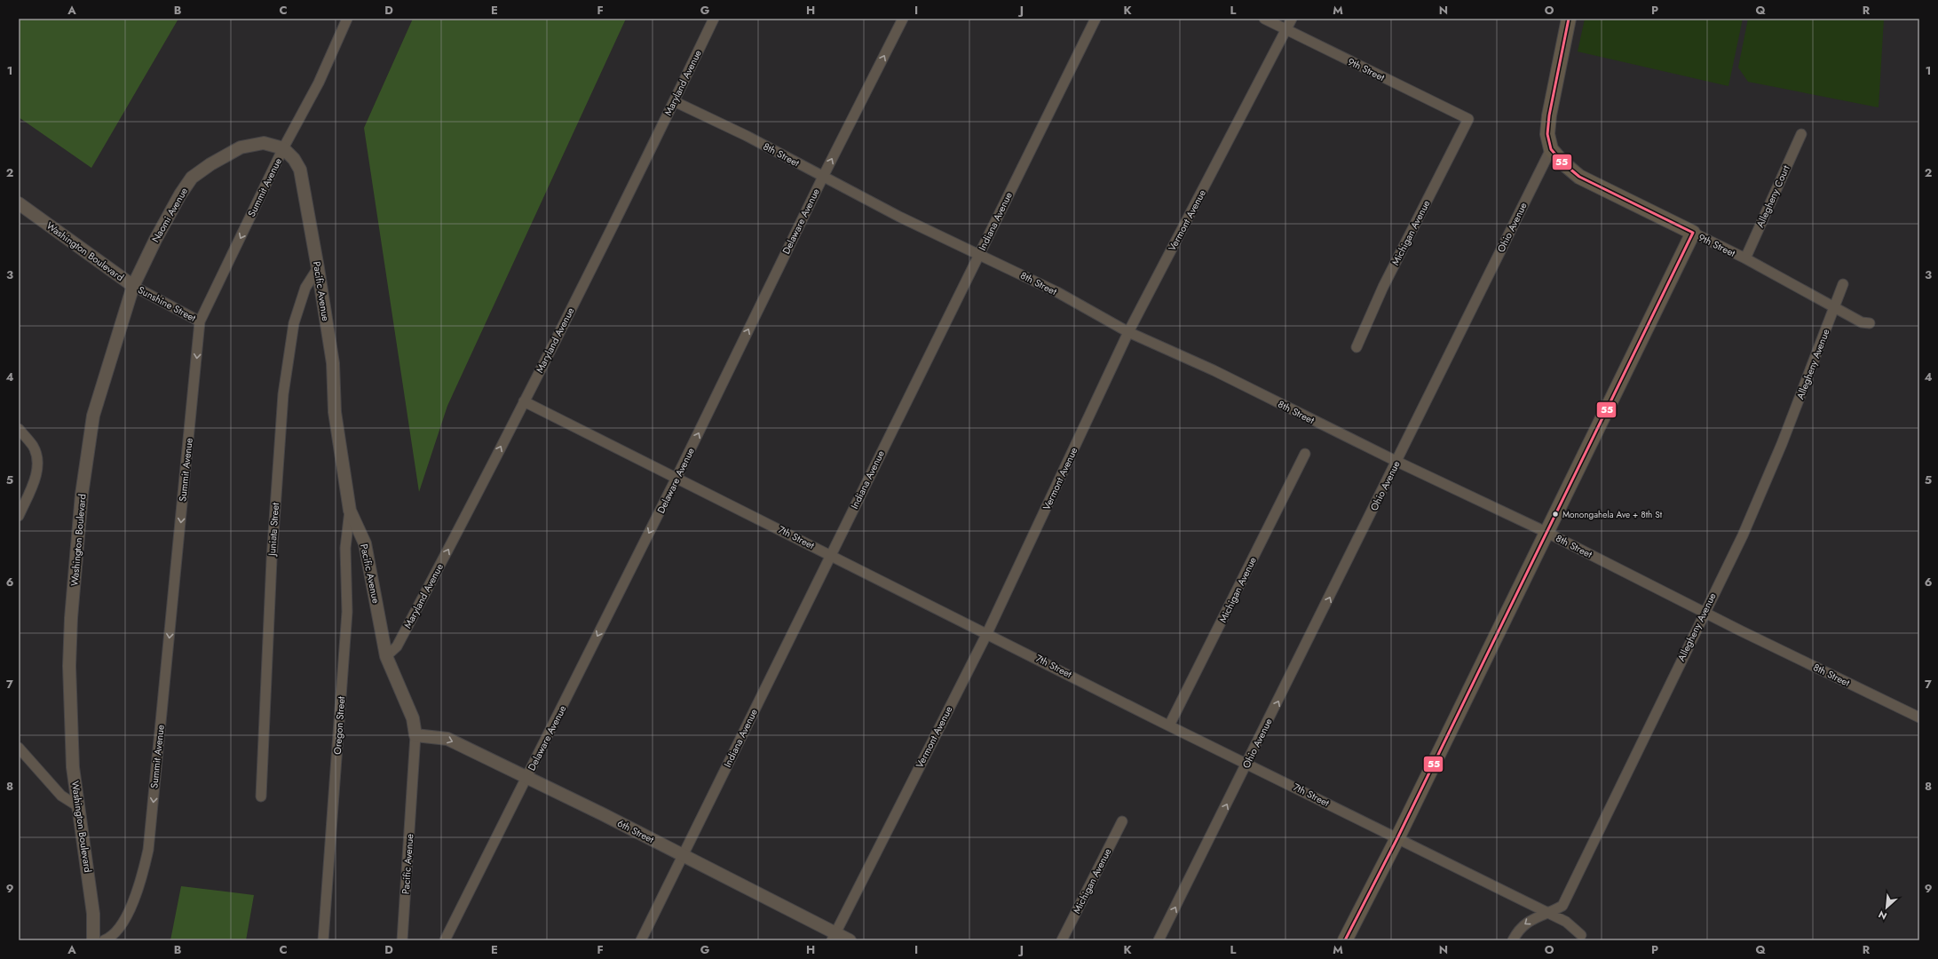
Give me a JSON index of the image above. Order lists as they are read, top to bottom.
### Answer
{
  "streets": {
    "main road": ["9th Street"],
    "street": [
      "Maryland Avenue",
      "8th Street",
      "Summit Avenue",
      "Allegheny Court",
      "Naomi Avenue",
      "Vermont Avenue",
      "Delaware Avenue",
      "Indiana Avenue",
      "Ohio Avenue",
      "Michigan Avenue",
      "Washington Boulevard",
      "Pacific Avenue",
      "Sunshine Street",
      "Allegheny Avenue",
      "Juniata Street",
      "7th Street",
      "Oregon Street",
      "6th Street"
    ]
  },
  "crossings": [
    ["9th Street", "Allegheny Court"],
    ["9th Street", "Vermont Avenue"],
    ["9th Street", "Ohio Avenue"],
    ["9th Street", "Michigan Avenue"],
    ["9th Street", "Allegheny Avenue"],
    ["Maryland Avenue", "8th Street"],
    ["Maryland Avenue", "Pacific Avenue"],
    ["Maryland Avenue", "7th Street"],
    ["8th Street", "Vermont Avenue"],
    ["8th Street", "Delaware Avenue"],
    ["8th Street", "Indiana Avenue"],
    ["8th Street", "Ohio Avenue"],
    ["8th Street", "Allegheny Avenue"],
    ["Summit Avenue", "Naomi Avenue"],
    ["Summit Avenue", "Pacific Avenue"],
    ["Summit Avenue", "Sunshine Street"],
    ["Naomi Avenue", "Washington Boulevard"],
    ["Naomi Avenue", "Pacific Avenue"],
    ["Naomi Avenue", "Sunshine Street"],
    ["Vermont Avenue", "7th Street"],
    ["Vermont Avenue", "6th Street"],
    ["Delaware Avenue", "7th Street"],
    ["Delaware Avenue", "6th Street"],
    ["Indiana Avenue", "7th Street"],
    ["Indiana Avenue", "6th Street"],
    ["Ohio Avenue", "7th Street"],
    ["Michigan Avenue", "7th Street"],
    ["Washington Boulevard", "Sunshine Street"],
    ["Pacific Avenue", "Juniata Street"],
    ["Pacific Avenue", "Oregon Street"],
    ["Pacific Avenue", "6th Street"],
    ["Allegheny Avenue", "7th Street"]
  ],
  "one_way": ["Maryland Avenue", "Summit Avenue", "Ohio Avenue"],
  "places": ["Monongahela Ave + 8th St"],
  "lines": ["transit line 55"],
  "north": "bottom left",
  "grid": {
    "columns": [
      "A",
      "B",
      "C",
      "D",
      "E",
      "F",
      "G",
      "H",
      "I",
      "J",
      "K",
      "L",
      "M",
      "N",
      "O",
      "P",
      "Q",
      "R"
    ],
    "rows": [
      "1",
      "2",
      "3",
      "4",
      "5",
      "6",
      "7",
      "8",
      "9"
    ]
  }
}
